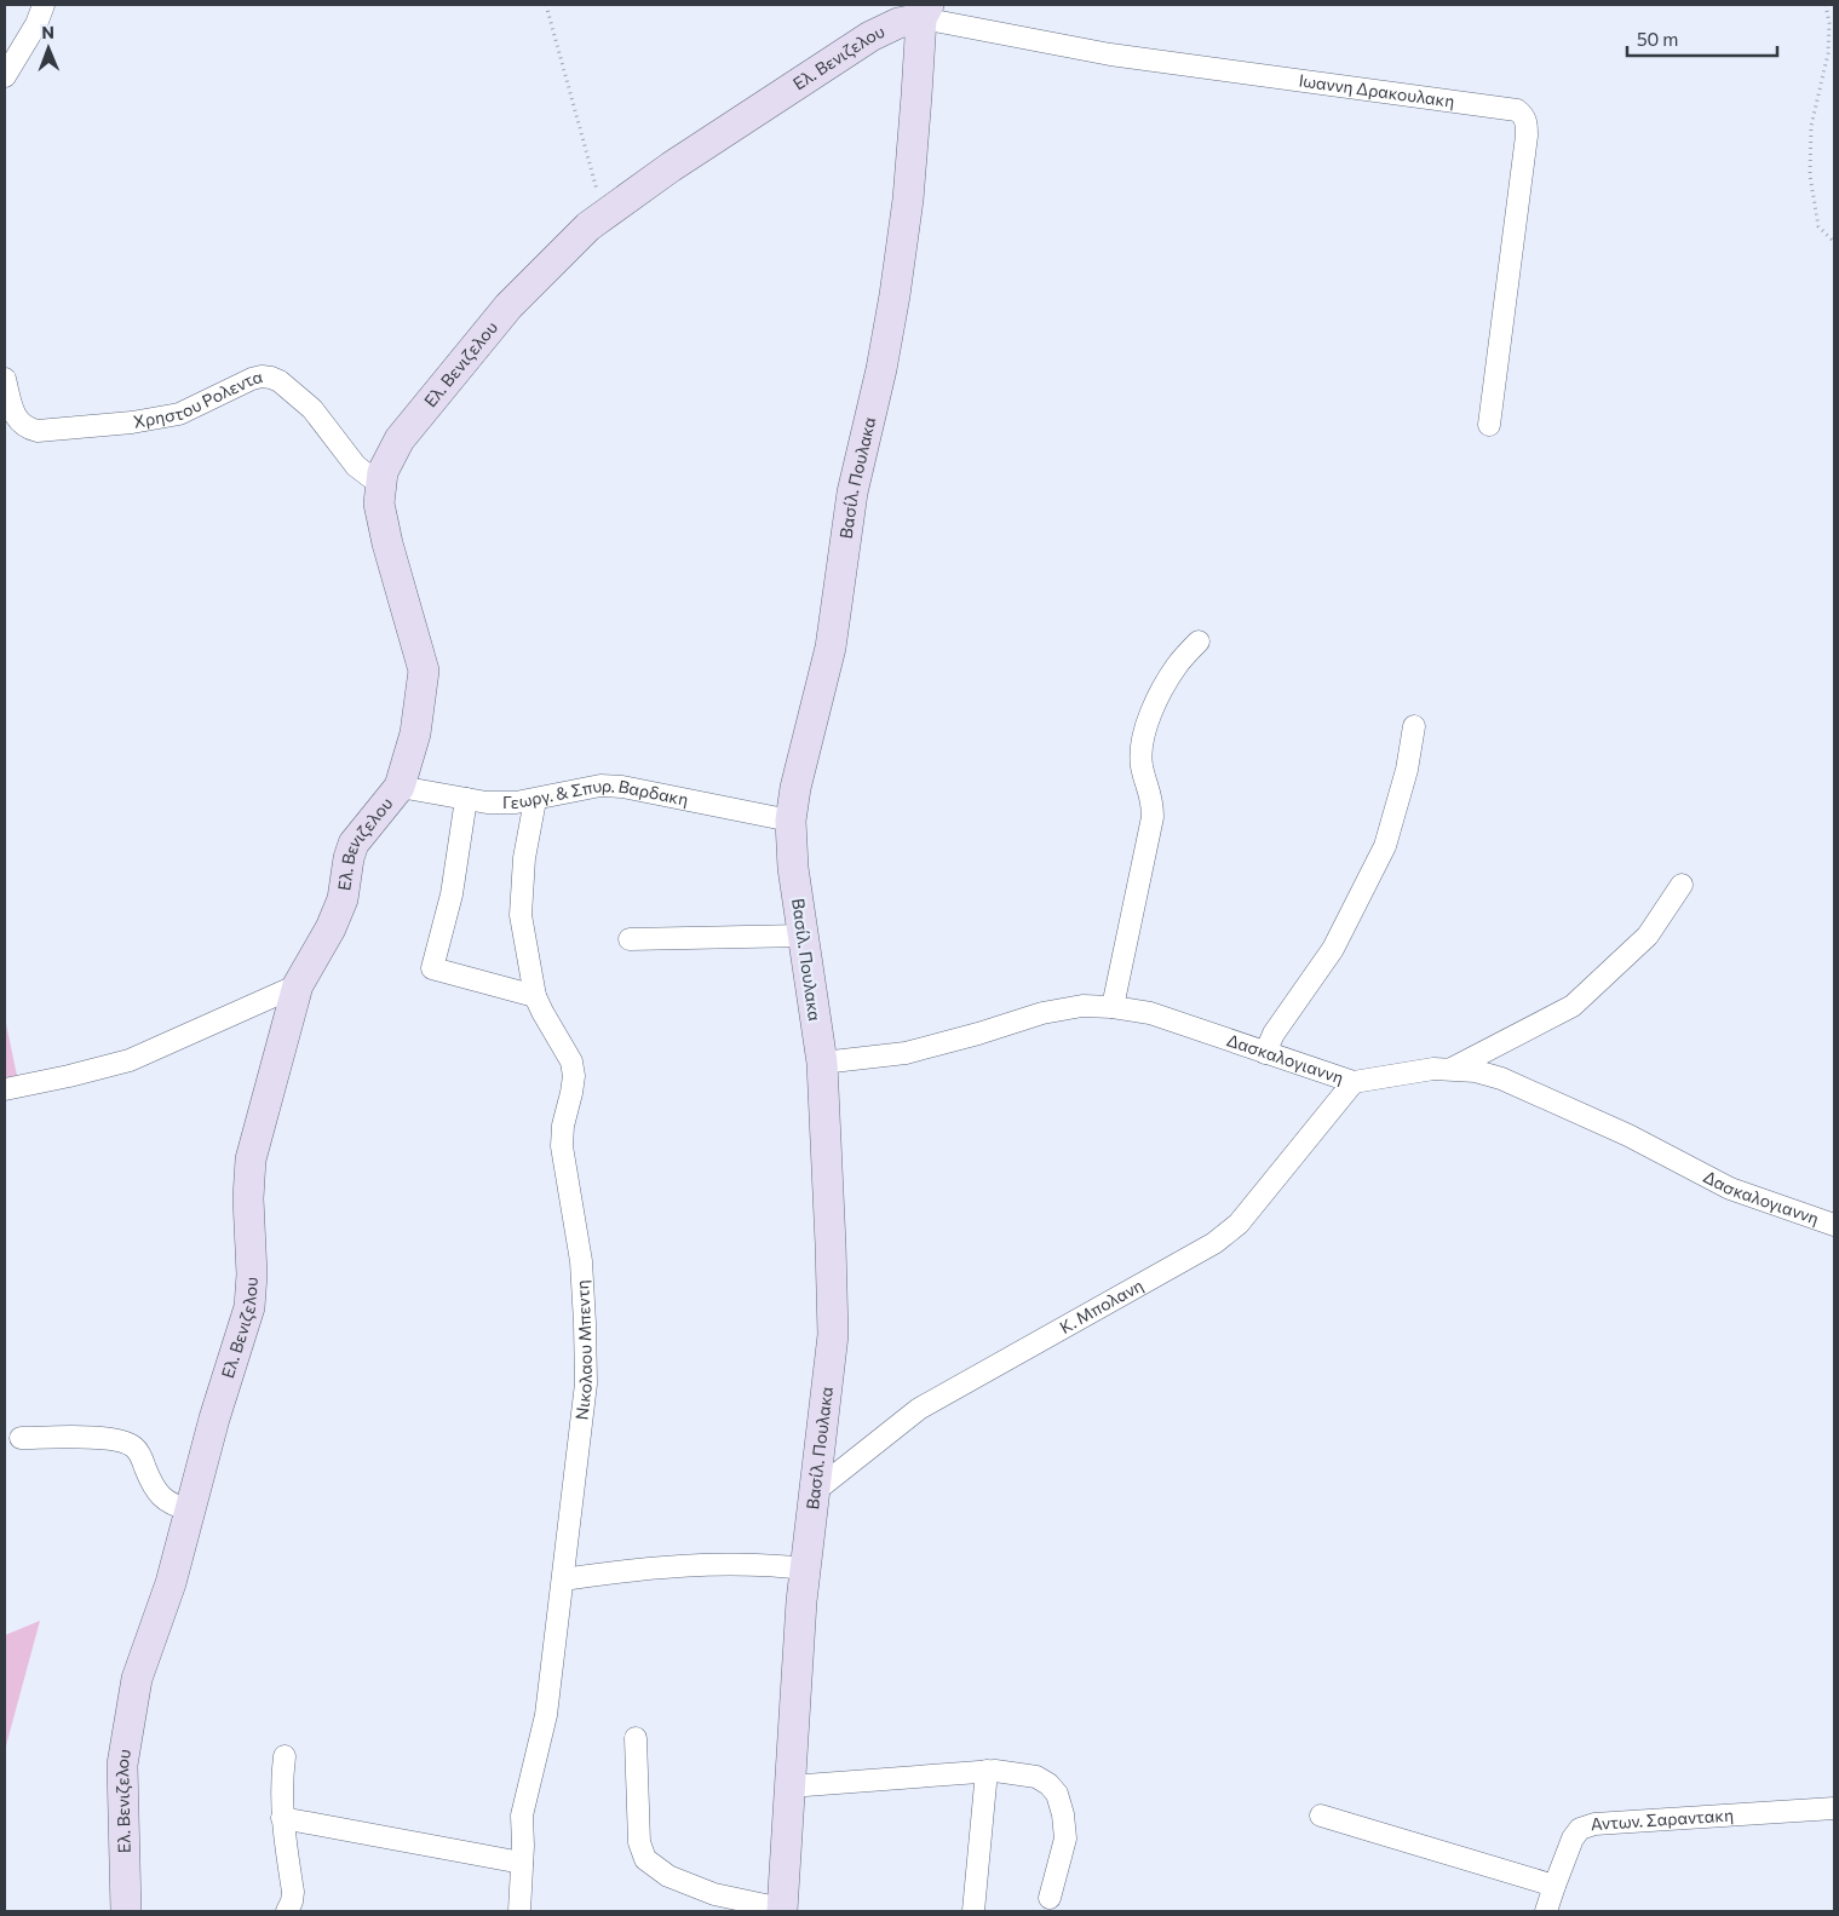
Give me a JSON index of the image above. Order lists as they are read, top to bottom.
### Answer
{
  "streets": {
    "street": [
      "Ελ. Βενιζελου",
      "Ιωαννη Δρακουλακη",
      "Χρηστου Ρολεντα",
      "Βασίλ. Πουλακα",
      "Γεωργ. & Σπυρ. Βαρδακη",
      "Δασκαλογιαννη",
      "Κ. Μπολανη",
      "Νικολαου Μπεντη",
      "Αντων. Σαραντακη"
    ]
  },
  "crossings": [
    ["Ελ. Βενιζελου", "Ιωαννη Δρακουλακη"],
    ["Ελ. Βενιζελου", "Χρηστου Ρολεντα"],
    ["Ελ. Βενιζελου", "Βασίλ. Πουλακα"],
    ["Ελ. Βενιζελου", "Γεωργ. & Σπυρ. Βαρδακη"],
    ["Ιωαννη Δρακουλακη", "Βασίλ. Πουλακα"],
    ["Βασίλ. Πουλακα", "Γεωργ. & Σπυρ. Βαρδακη"],
    ["Βασίλ. Πουλακα", "Δασκαλογιαννη"],
    ["Βασίλ. Πουλακα", "Κ. Μπολανη"],
    ["Γεωργ. & Σπυρ. Βαρδακη", "Νικολαου Μπεντη"],
    ["Δασκαλογιαννη", "Κ. Μπολανη"]
  ],
  "scale_bar": "50 m",
  "north": "top"
}
